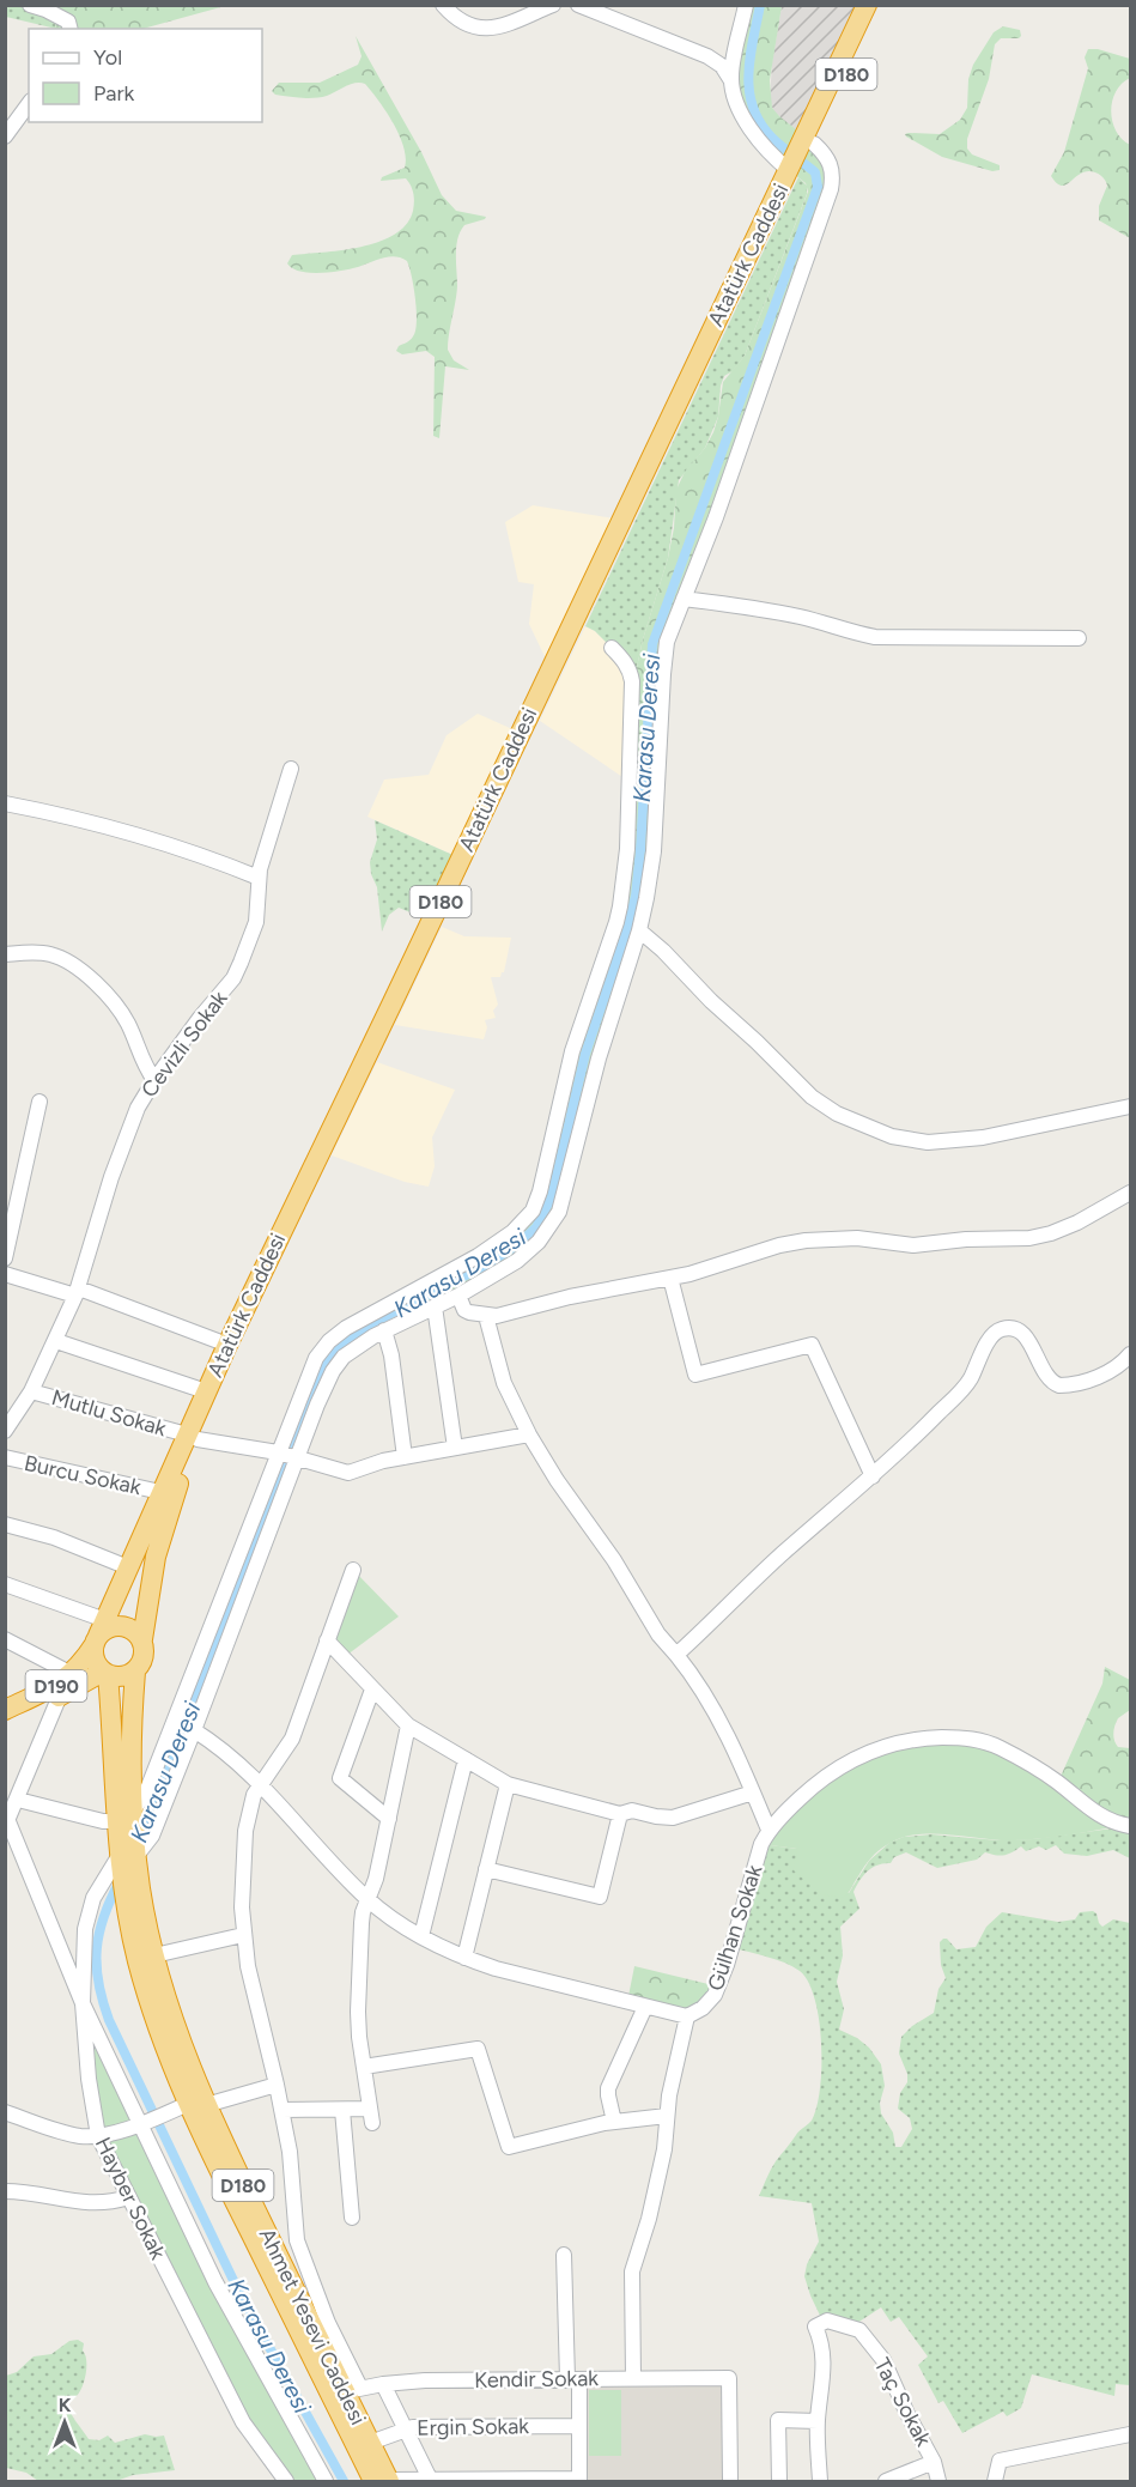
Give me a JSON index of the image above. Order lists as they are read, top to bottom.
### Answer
{
  "streets": {
    "highway": [
      "D180",
      "Atatürk Caddesi",
      "D190",
      "Ahmet Yesevi Caddesi"
    ],
    "street": [
      "Cevizli Sokak",
      "Mutlu Sokak",
      "Burcu Sokak",
      "Gülhan Sokak",
      "Hayber Sokak",
      "Kendir Sokak",
      "Taç Sokak",
      "Ergin Sokak"
    ]
  },
  "crossings": [
    ["Atatürk Caddesi", "Mutlu Sokak"],
    ["Atatürk Caddesi", "Burcu Sokak"],
    ["Atatürk Caddesi", "D190"],
    ["Atatürk Caddesi", "Ahmet Yesevi Caddesi"],
    ["Cevizli Sokak", "Mutlu Sokak"],
    ["D190", "Ahmet Yesevi Caddesi"],
    ["Ahmet Yesevi Caddesi", "Kendir Sokak"],
    ["Ahmet Yesevi Caddesi", "Ergin Sokak"]
  ],
  "water": ["Karasu Deresi"],
  "legend": ["Yol", "Park"],
  "north": "top"
}
